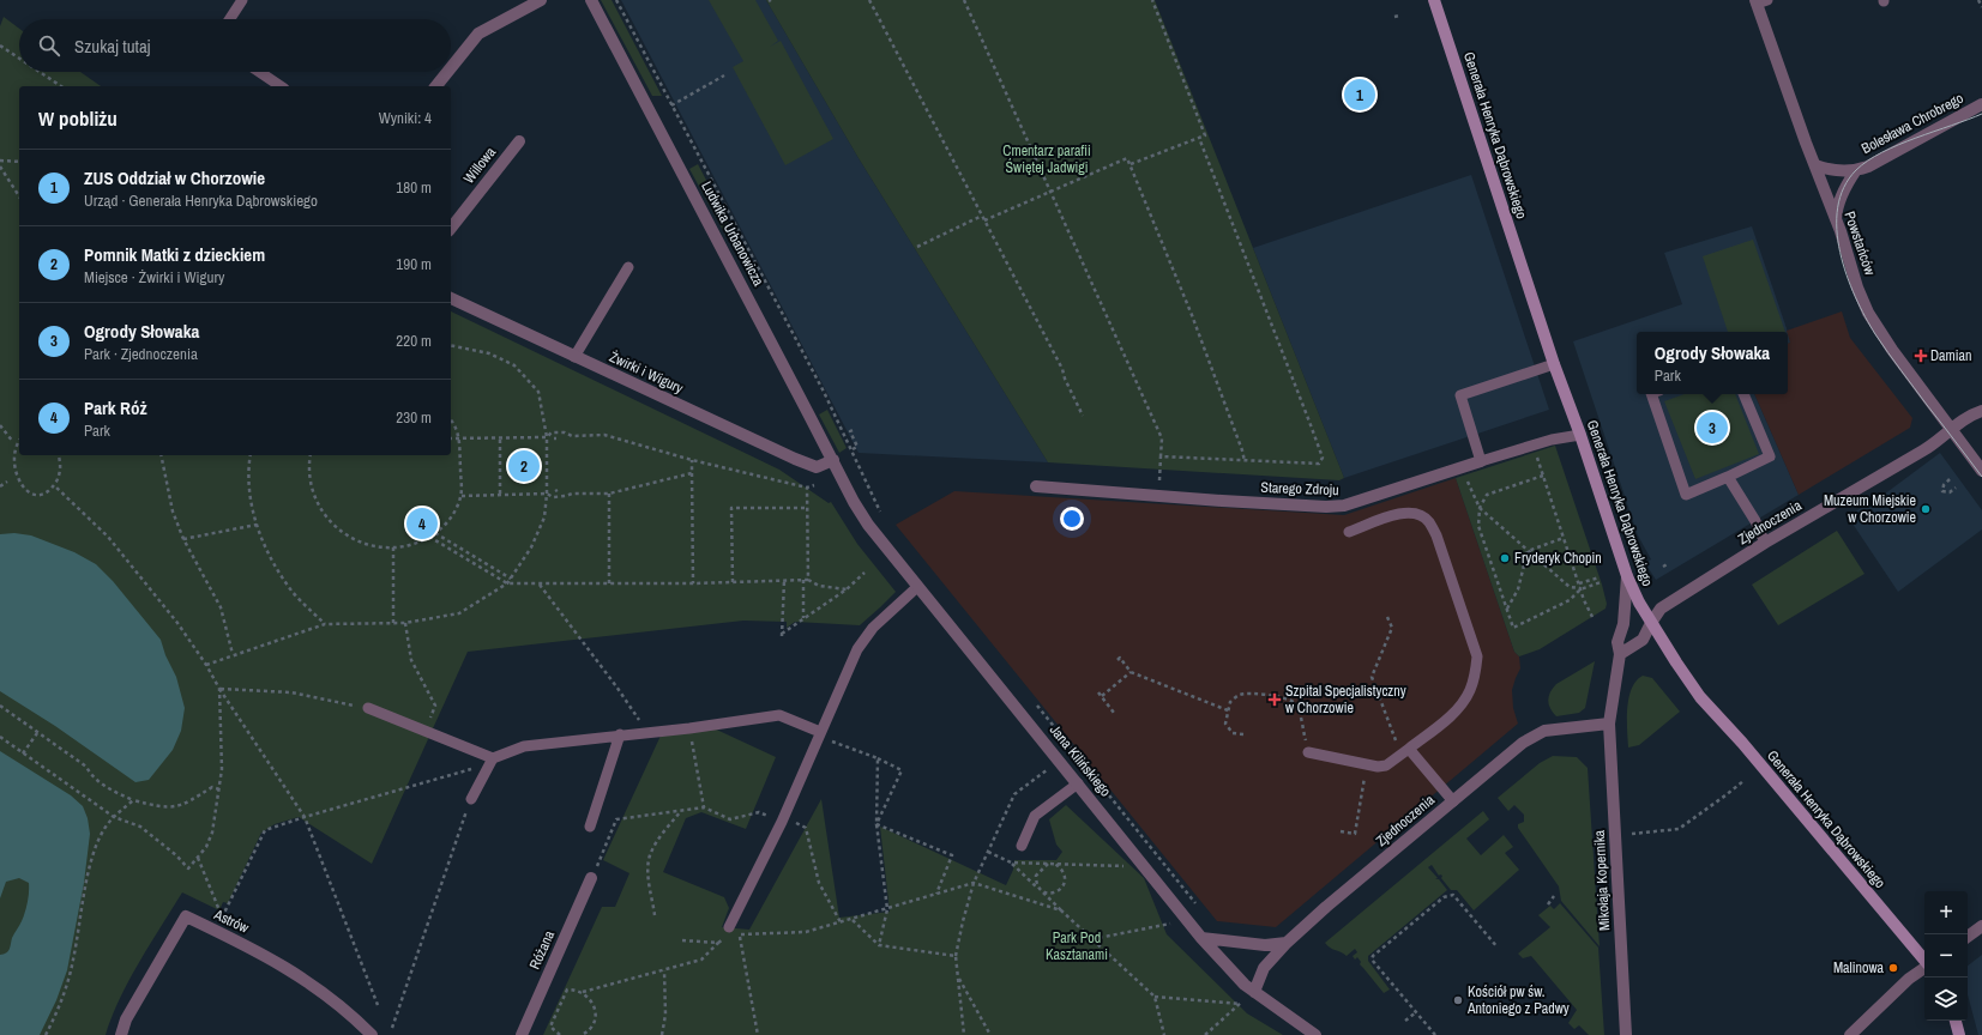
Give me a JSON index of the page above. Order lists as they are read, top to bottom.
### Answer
{
  "streets": {
    "street": [
      "Bolesława Chrobrego",
      "Generała Henryka Dąbrowskiego",
      "Willowa",
      "Ludwika Urbanowicza",
      "Powstańców",
      "Żwirki i Wigury",
      "Starego Zdroju",
      "Zjednoczenia",
      "Jana Kilińskiego",
      "Mikołaja Kopernika",
      "Astrów",
      "Różana"
    ]
  },
  "crossings": [
    ["Bolesława Chrobrego", "Powstańców"],
    ["Generała Henryka Dąbrowskiego", "Starego Zdroju"],
    ["Generała Henryka Dąbrowskiego", "Zjednoczenia"],
    ["Generała Henryka Dąbrowskiego", "Mikołaja Kopernika"],
    ["Ludwika Urbanowicza", "Żwirki i Wigury"],
    ["Ludwika Urbanowicza", "Jana Kilińskiego"],
    ["Powstańców", "Zjednoczenia"],
    ["Zjednoczenia", "Jana Kilińskiego"],
    ["Zjednoczenia", "Mikołaja Kopernika"]
  ],
  "parks": ["Cmentarz parafii Świętej Jadwigi", "Park Pod Kasztanami"],
  "places": {
    "health": ["Damian", "Szpital Specjalistyczny w Chorzowie"],
    "other": [
      "Muzeum Miejskie w Chorzowie",
      "Fryderyk Chopin",
      "Malinowa",
      "Kościół pw św. Antoniego z Padwy"
    ]
  },
  "page": {
    "search": "Szukaj tutaj",
    "pins": [
      "1",
      "3",
      "2",
      "4"
    ],
    "heading": ["W pobliżu", "Wyniki: 4"],
    "list": [
      {
        "mark": "1",
        "name": "ZUS Oddział w Chorzowie",
        "note": "Urząd · Generała Henryka Dąbrowskiego",
        "value": "180 m"
      },
      {
        "mark": "2",
        "name": "Pomnik Matki z dzieckiem",
        "note": "Miejsce · Żwirki i Wigury",
        "value": "190 m"
      },
      {
        "mark": "3",
        "name": "Ogrody Słowaka",
        "note": "Park · Zjednoczenia",
        "value": "220 m"
      },
      {
        "mark": "4",
        "name": "Park Róż",
        "note": "Park",
        "value": "230 m"
      }
    ],
    "popup": ["Ogrody Słowaka", "Park"],
    "map_buttons": ["+", "−"]
  }
}
